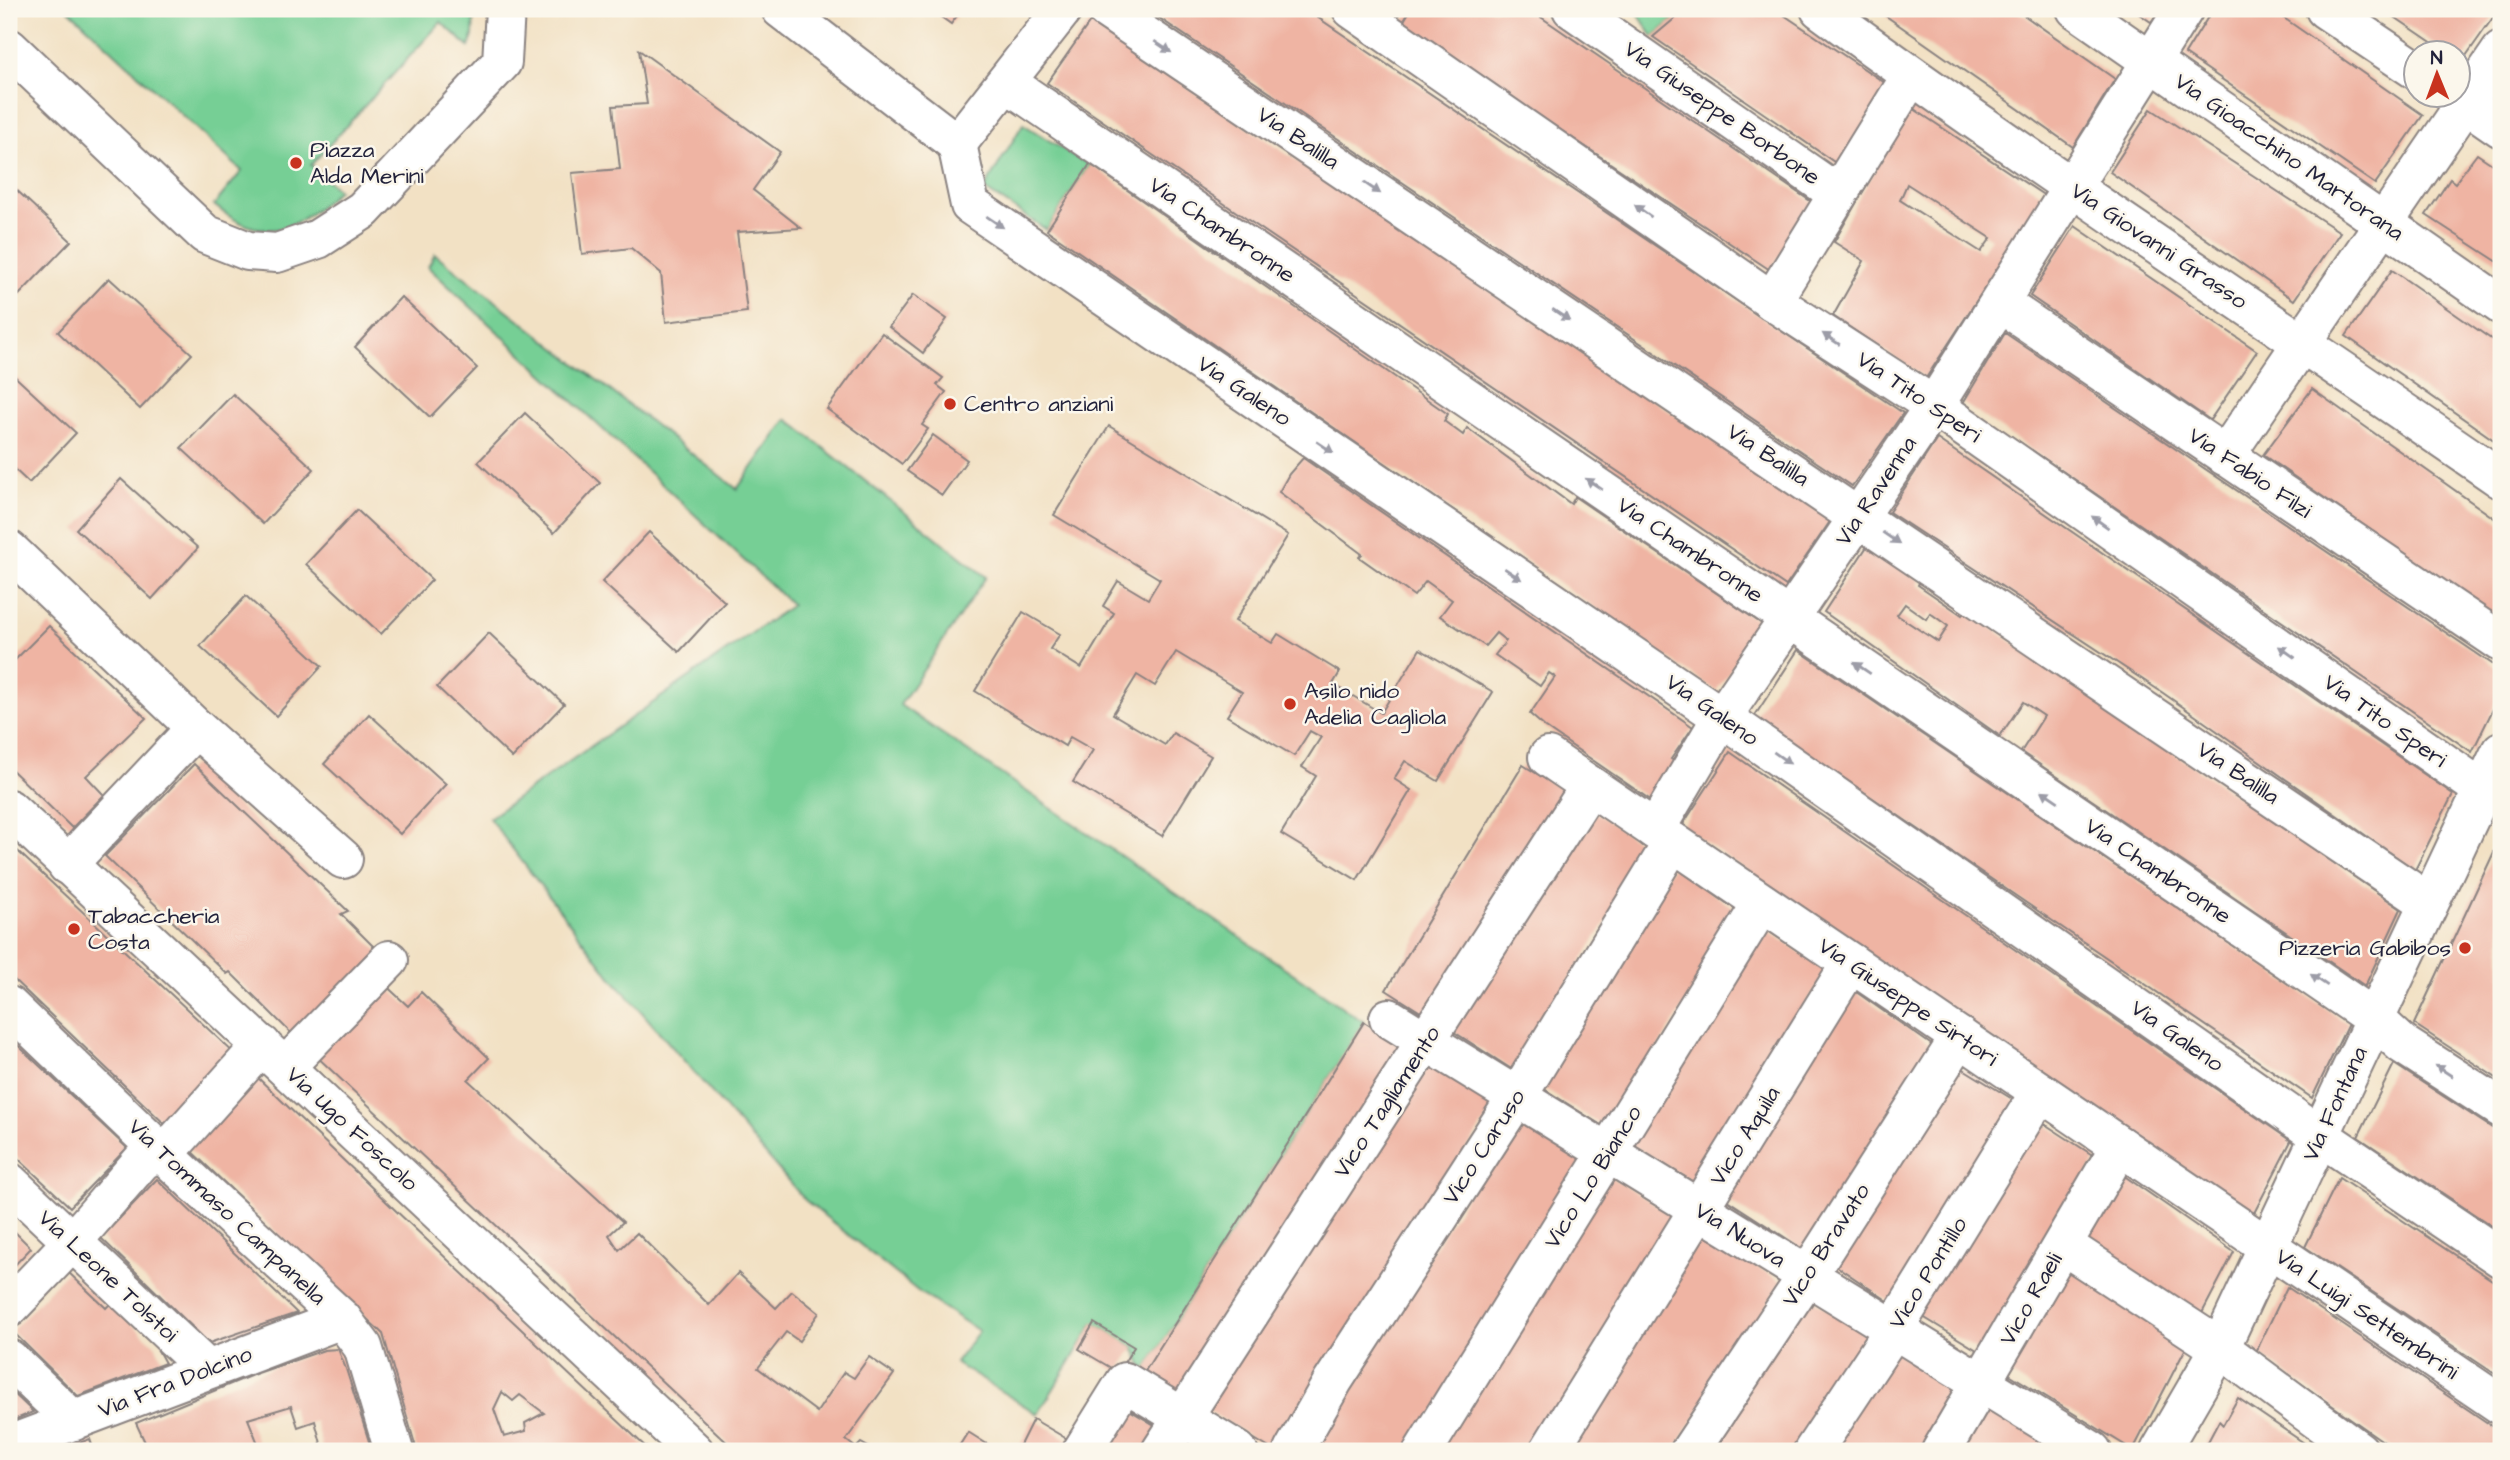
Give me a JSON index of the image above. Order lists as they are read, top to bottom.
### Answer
{
  "streets": {
    "street": [
      "Via Giuseppe Borbone",
      "Via Balilla",
      "Via Gioacchino Martorana",
      "Via Chambronne",
      "Via Giovanni Grasso",
      "Via Galeno",
      "Via Tito Speri",
      "Via Fabio Filzi",
      "Via Ravenna",
      "Via Giuseppe Sirtori",
      "Vico Tagliamento",
      "Via Fontana",
      "Via Ugo Foscolo",
      "Vico Aquila",
      "Vico Caruso",
      "Vico Lo Bianco",
      "Via Tommaso Campanella",
      "Via Nuova",
      "Vico Bravato",
      "Vico Pontillo",
      "Via Leone Tolstoi",
      "Vico Raeli",
      "Via Luigi Settembrini",
      "Via Fra Dolcino"
    ]
  },
  "crossings": [
    ["Via Balilla", "Via Ravenna"],
    ["Via Balilla", "Via Fontana"],
    ["Via Gioacchino Martorana", "Via Ravenna"],
    ["Via Chambronne", "Via Ravenna"],
    ["Via Chambronne", "Via Fontana"],
    ["Via Giovanni Grasso", "Via Ravenna"],
    ["Via Galeno", "Via Ravenna"],
    ["Via Galeno", "Via Fontana"],
    ["Via Tito Speri", "Via Ravenna"],
    ["Via Tito Speri", "Via Fontana"],
    ["Via Fabio Filzi", "Via Ravenna"],
    ["Via Ravenna", "Via Giuseppe Sirtori"],
    ["Via Ravenna", "Vico Caruso"],
    ["Via Giuseppe Sirtori", "Vico Tagliamento"],
    ["Via Giuseppe Sirtori", "Via Fontana"],
    ["Via Giuseppe Sirtori", "Vico Aquila"],
    ["Via Giuseppe Sirtori", "Vico Caruso"],
    ["Via Giuseppe Sirtori", "Vico Lo Bianco"],
    ["Via Giuseppe Sirtori", "Vico Bravato"],
    ["Via Giuseppe Sirtori", "Vico Pontillo"],
    ["Via Giuseppe Sirtori", "Vico Raeli"],
    ["Via Giuseppe Sirtori", "Via Luigi Settembrini"],
    ["Vico Tagliamento", "Via Nuova"],
    ["Via Fontana", "Via Luigi Settembrini"],
    ["Vico Aquila", "Via Nuova"],
    ["Vico Caruso", "Via Nuova"],
    ["Vico Lo Bianco", "Via Nuova"],
    ["Via Tommaso Campanella", "Via Fra Dolcino"],
    ["Via Nuova", "Vico Bravato"],
    ["Via Nuova", "Vico Pontillo"],
    ["Via Nuova", "Vico Raeli"],
    ["Via Leone Tolstoi", "Via Fra Dolcino"]
  ],
  "one_way": [
    "Via Balilla",
    "Via Chambronne",
    "Via Galeno",
    "Via Tito Speri"
  ],
  "places": [
    "Piazza Alda Merini",
    "Centro anziani",
    "Asilo nido Adelia Cagliola",
    "Tabaccheria Costa",
    "Pizzeria Gabibos"
  ],
  "north": "top"
}
